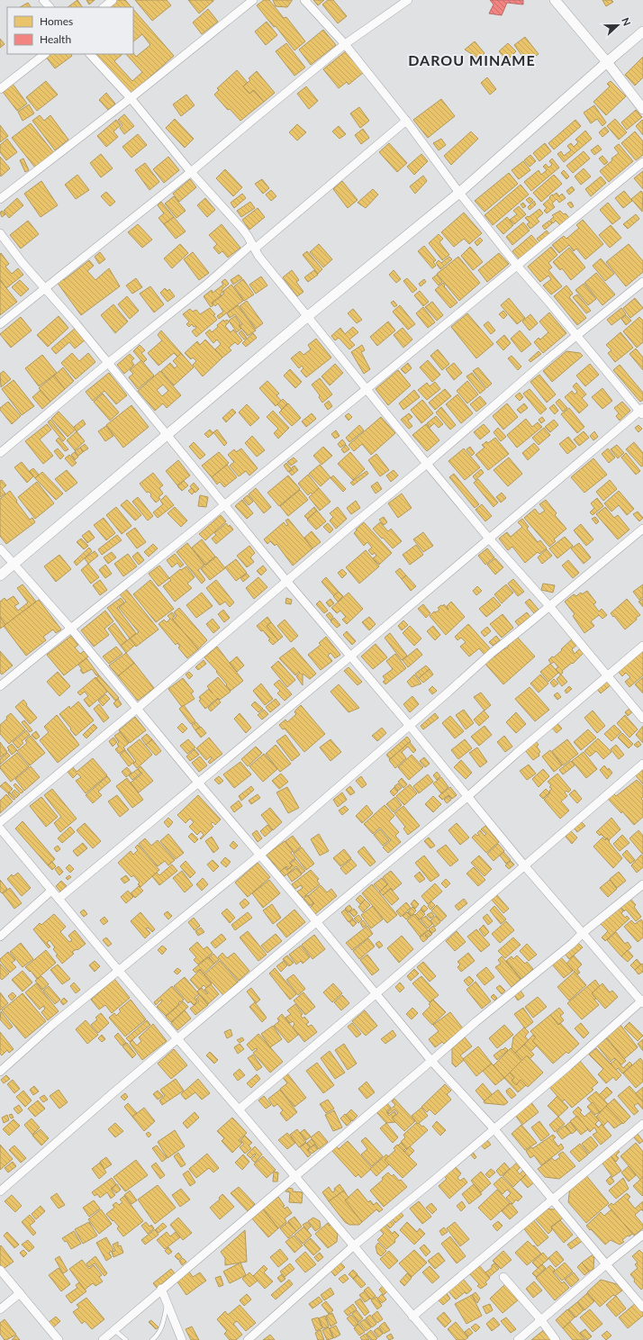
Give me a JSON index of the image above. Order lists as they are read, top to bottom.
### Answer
{
  "districts": ["DAROU MINAME"],
  "legend": ["Homes", "Health"],
  "north": "right"
}
